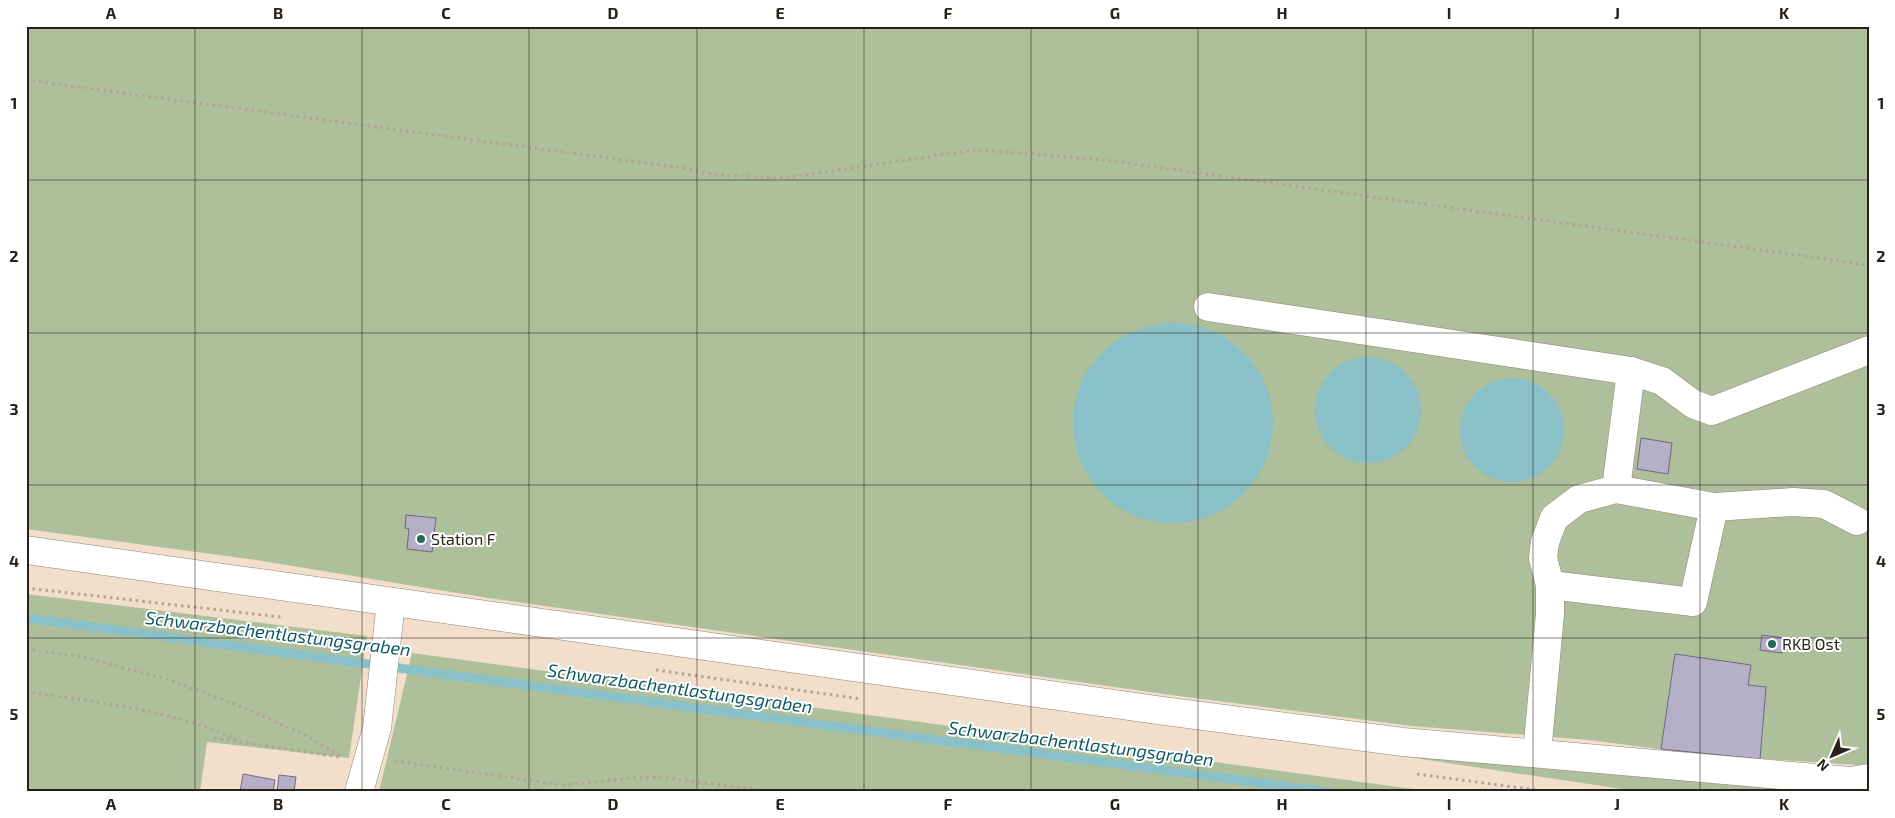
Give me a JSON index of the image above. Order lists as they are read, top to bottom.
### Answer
{
  "water": ["Schwarzbachentlastungsgraben"],
  "places": ["Station F", "RKB Ost"],
  "north": "bottom left",
  "grid": {
    "columns": [
      "A",
      "B",
      "C",
      "D",
      "E",
      "F",
      "G",
      "H",
      "I",
      "J",
      "K"
    ],
    "rows": [
      "1",
      "2",
      "3",
      "4",
      "5"
    ]
  }
}
